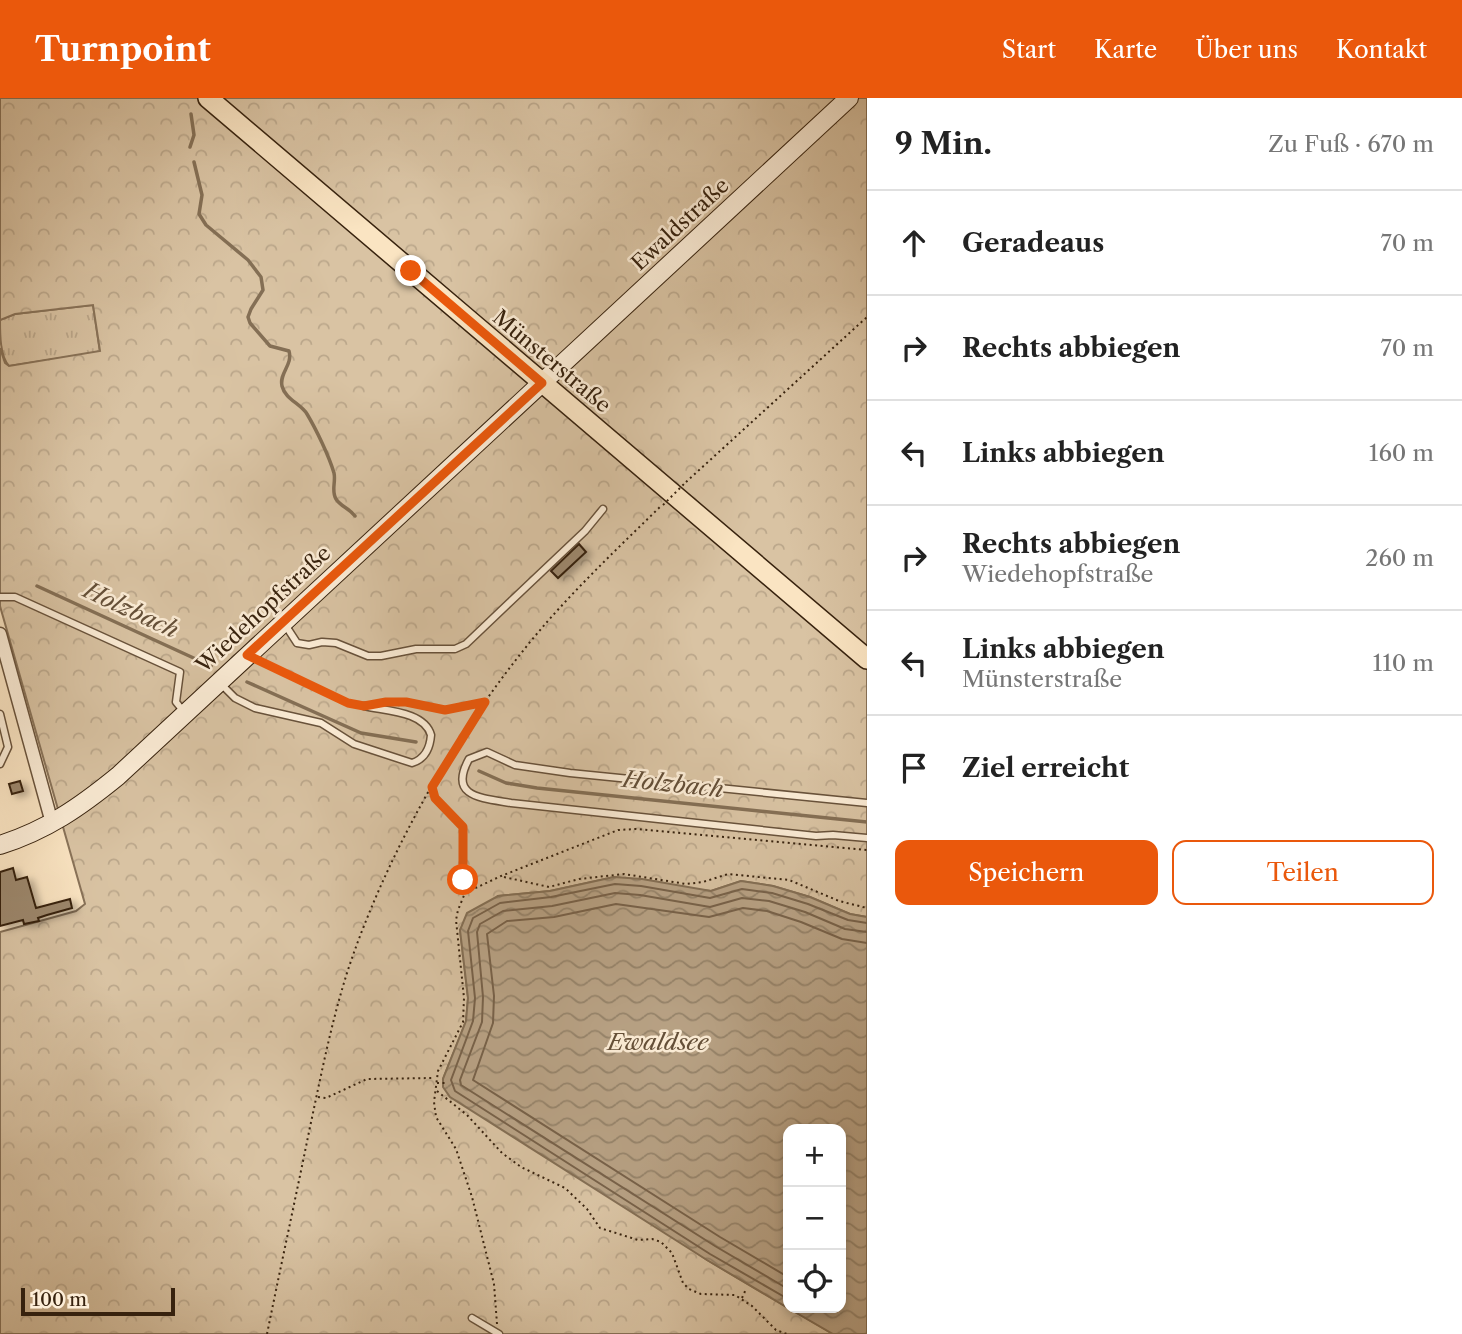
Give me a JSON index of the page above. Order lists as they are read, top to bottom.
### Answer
{
  "streets": {
    "main road": ["Ewaldstraße", "Münsterstraße", "Wiedehopfstraße"]
  },
  "crossings": [
    ["Ewaldstraße", "Münsterstraße"],
    ["Ewaldstraße", "Wiedehopfstraße"],
    ["Münsterstraße", "Wiedehopfstraße"]
  ],
  "water": ["Holzbach", "Ewaldsee"],
  "scale_bar": "100 m",
  "page": {
    "header": "Turnpoint",
    "nav": [
      "Start",
      "Karte",
      "Über uns",
      "Kontakt"
    ],
    "heading": ["9 Min.", "Zu Fuß · 670 m"],
    "list": [
      ["Geradeaus", "70 m"],
      ["Rechts abbiegen", "70 m"],
      ["Links abbiegen", "160 m"],
      ["Rechts abbiegen", "Wiedehopfstraße", "260 m"],
      ["Links abbiegen", "Münsterstraße", "110 m"],
      "Ziel erreicht"
    ],
    "buttons": ["Speichern", "Teilen"],
    "map_buttons": ["+", "−"],
    "scale": "100 m"
  }
}
